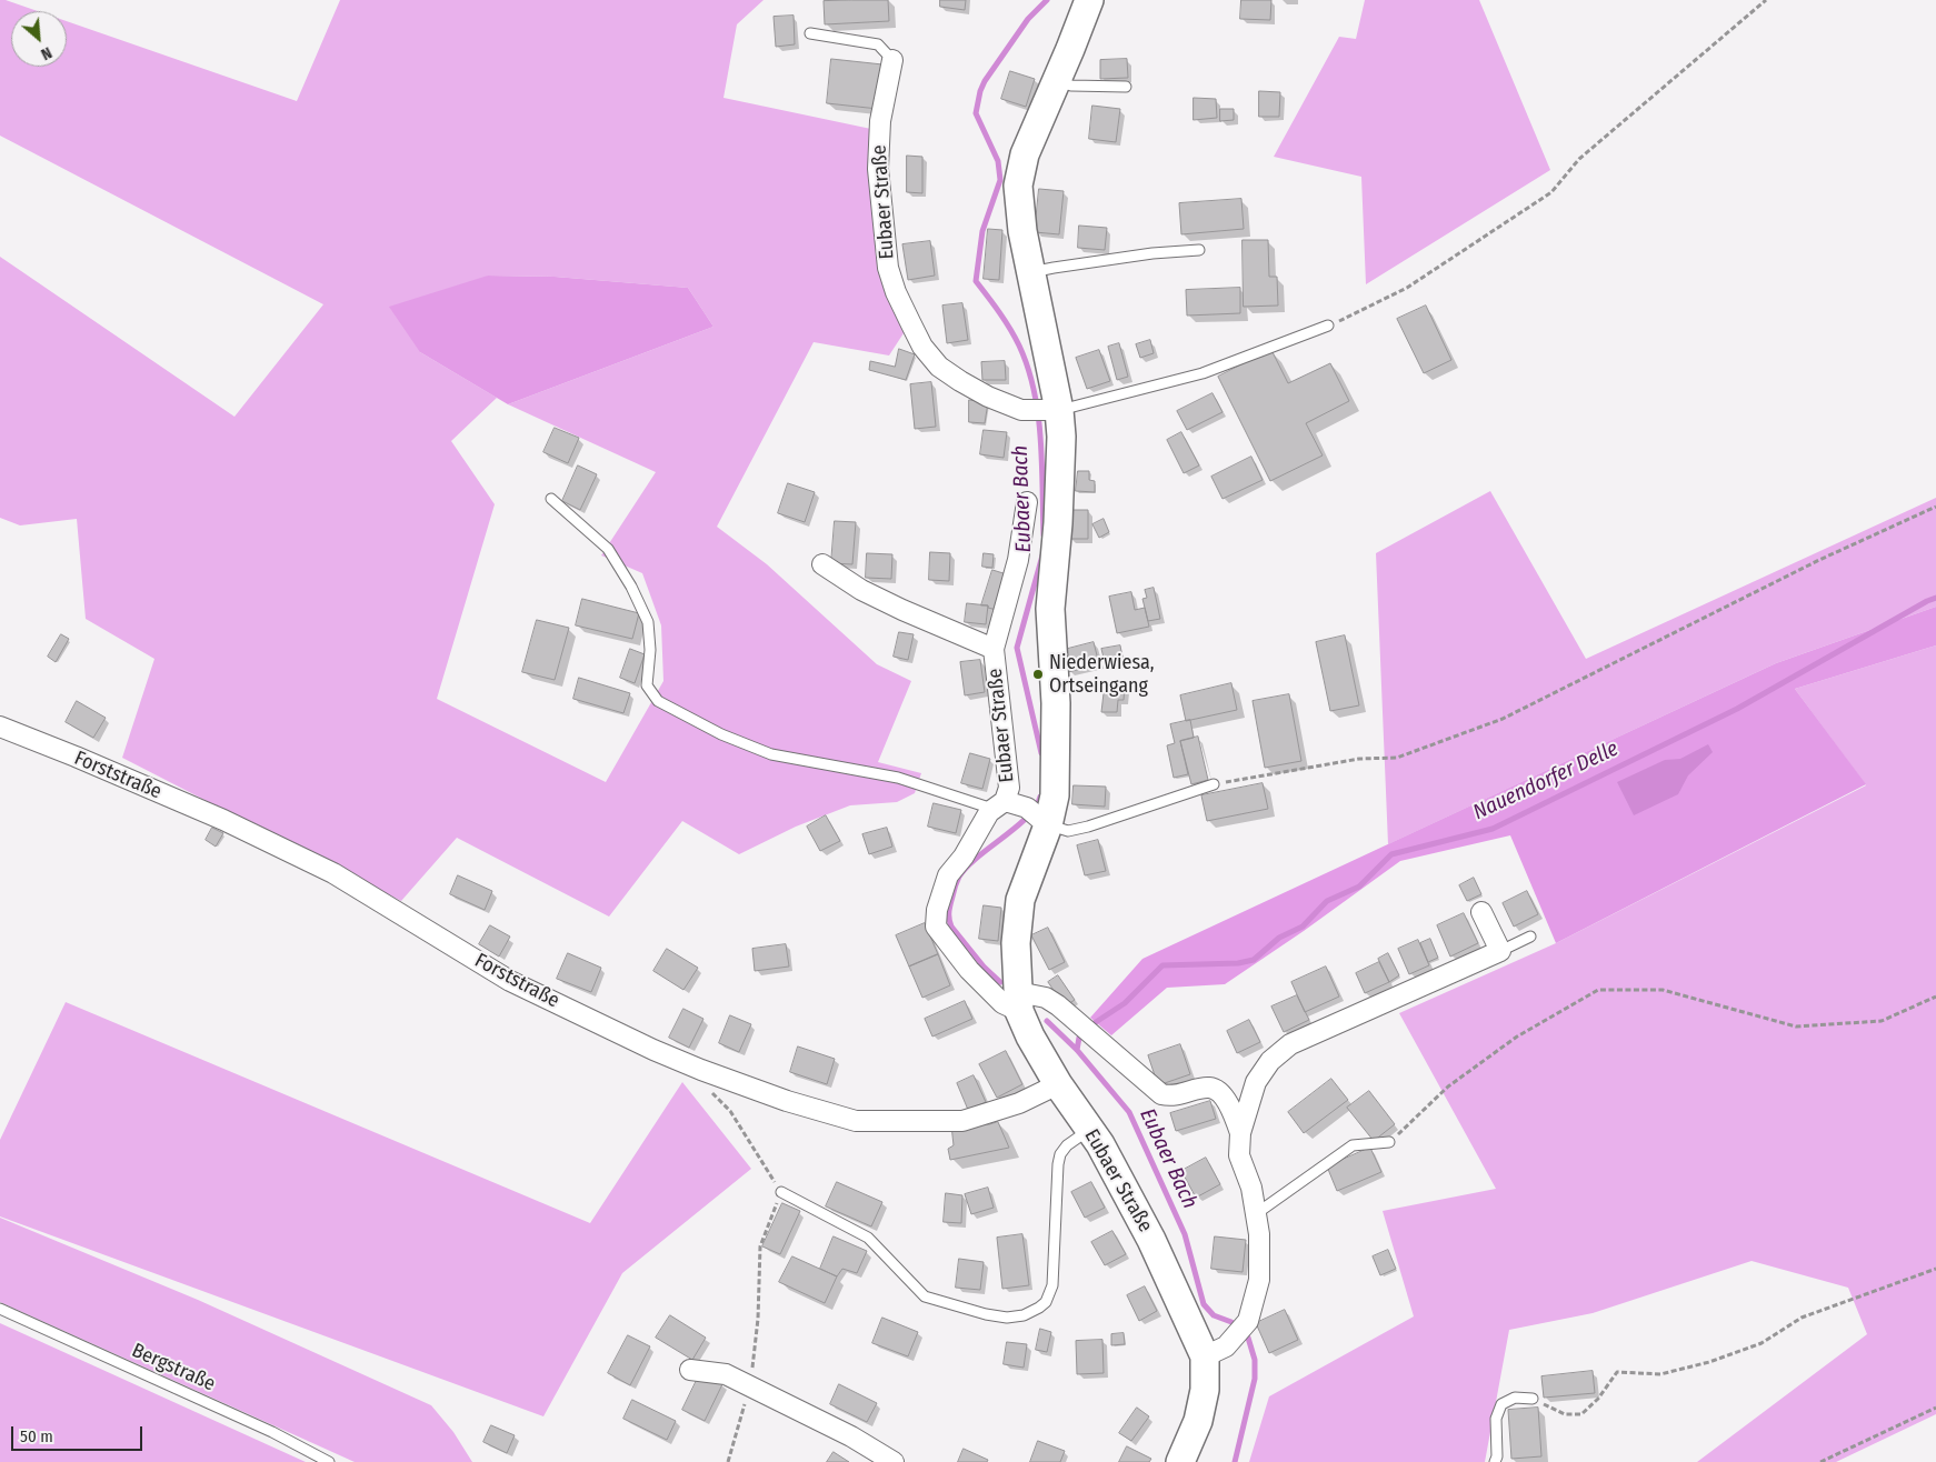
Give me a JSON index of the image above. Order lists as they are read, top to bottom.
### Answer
{
  "streets": {
    "street": ["Eubaer Straße", "Forststraße"],
    "lane": ["Bergstraße"]
  },
  "crossings": [
    ["Eubaer Straße", "Forststraße"]
  ],
  "water": ["Eubaer Bach", "Nauendorfer Delle"],
  "places": ["Niederwiesa, Ortseingang"],
  "scale_bar": "50 m",
  "north": "bottom right"
}
